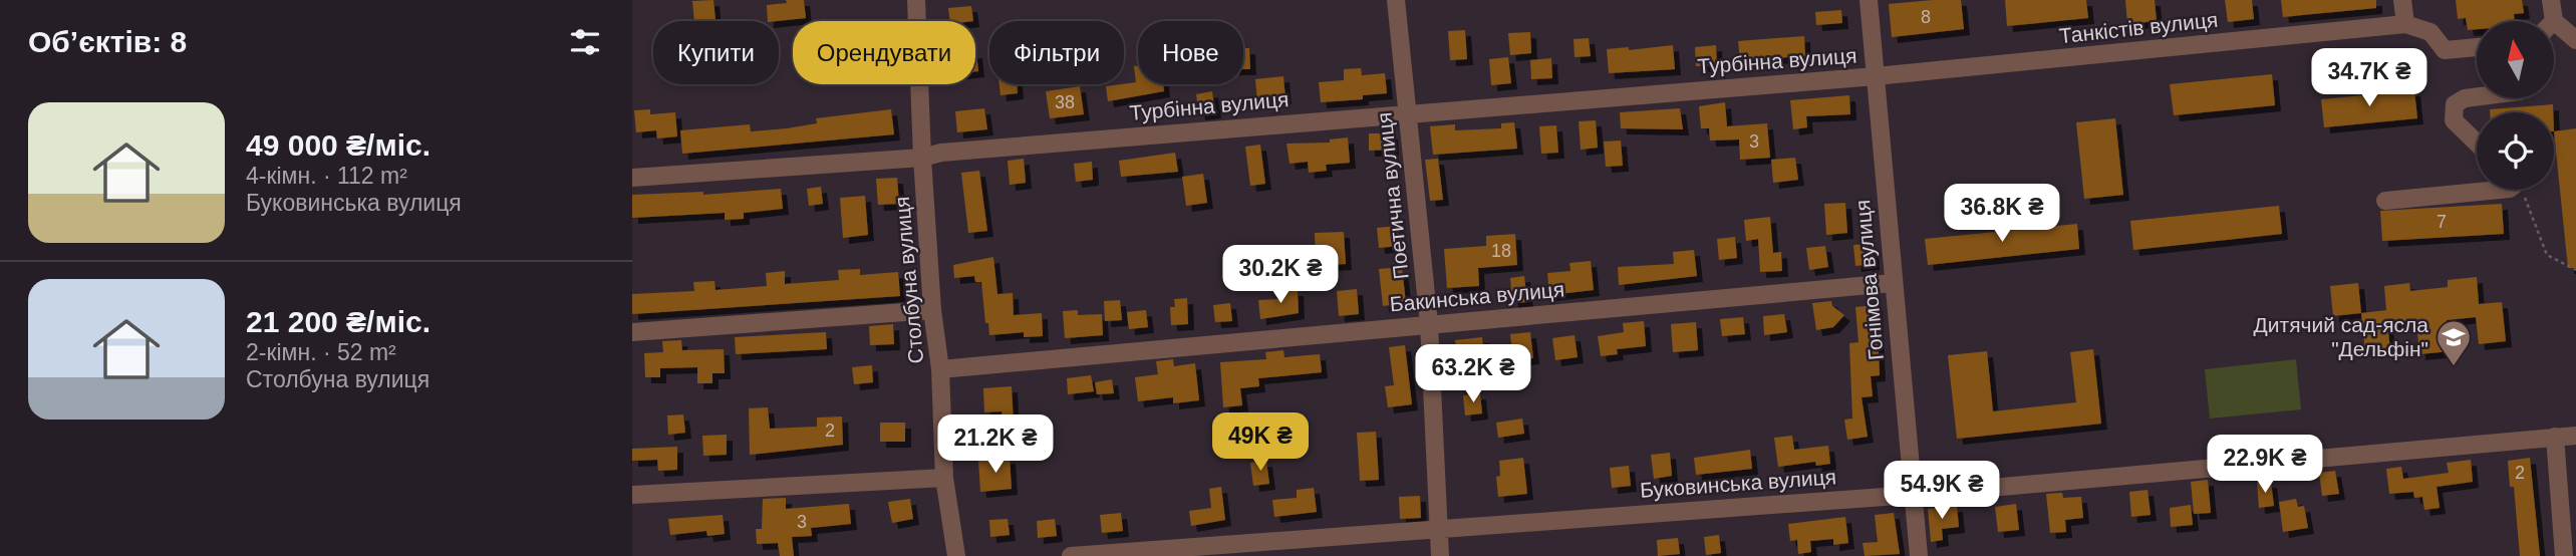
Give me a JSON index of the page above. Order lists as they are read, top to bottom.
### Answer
{
  "streets": {
    "street": [
      "Танкістів вулиця",
      "Турбінна вулиця",
      "Поетична вулиця",
      "Столбуна вулиця",
      "Гонімова вулиця",
      "Бакинська вулиця",
      "Буковинська вулиця"
    ]
  },
  "crossings": [
    ["Танкістів вулиця", "Турбінна вулиця"],
    ["Танкістів вулиця", "Гонімова вулиця"],
    ["Турбінна вулиця", "Поетична вулиця"],
    ["Турбінна вулиця", "Столбуна вулиця"],
    ["Турбінна вулиця", "Гонімова вулиця"],
    ["Поетична вулиця", "Бакинська вулиця"],
    ["Поетична вулиця", "Буковинська вулиця"],
    ["Столбуна вулиця", "Бакинська вулиця"],
    ["Гонімова вулиця", "Бакинська вулиця"],
    ["Гонімова вулиця", "Буковинська вулиця"]
  ],
  "places": {
    "school or university": ["Дитячий сад-ясла \"Дельфін\""]
  },
  "house_numbers": [
    "8",
    "38",
    "3",
    "7",
    "18",
    "2",
    "2",
    "3"
  ],
  "north": "top",
  "page": {
    "heading": "Об’єктів: 8",
    "chip": [
      "Купити",
      "Орендувати",
      "Фільтри",
      "Нове"
    ],
    "price": [
      "34.7K ₴",
      "36.8K ₴",
      "30.2K ₴",
      "63.2K ₴",
      "49K ₴",
      "21.2K ₴",
      "22.9K ₴",
      "54.9K ₴"
    ],
    "list": [
      {
        "name": "49 000 ₴/міс.",
        "note": "4-кімн. · 112 m² · Буковинська вулиця"
      },
      {
        "name": "21 200 ₴/міс.",
        "note": "2-кімн. · 52 m² · Столбуна вулиця"
      }
    ]
  }
}
